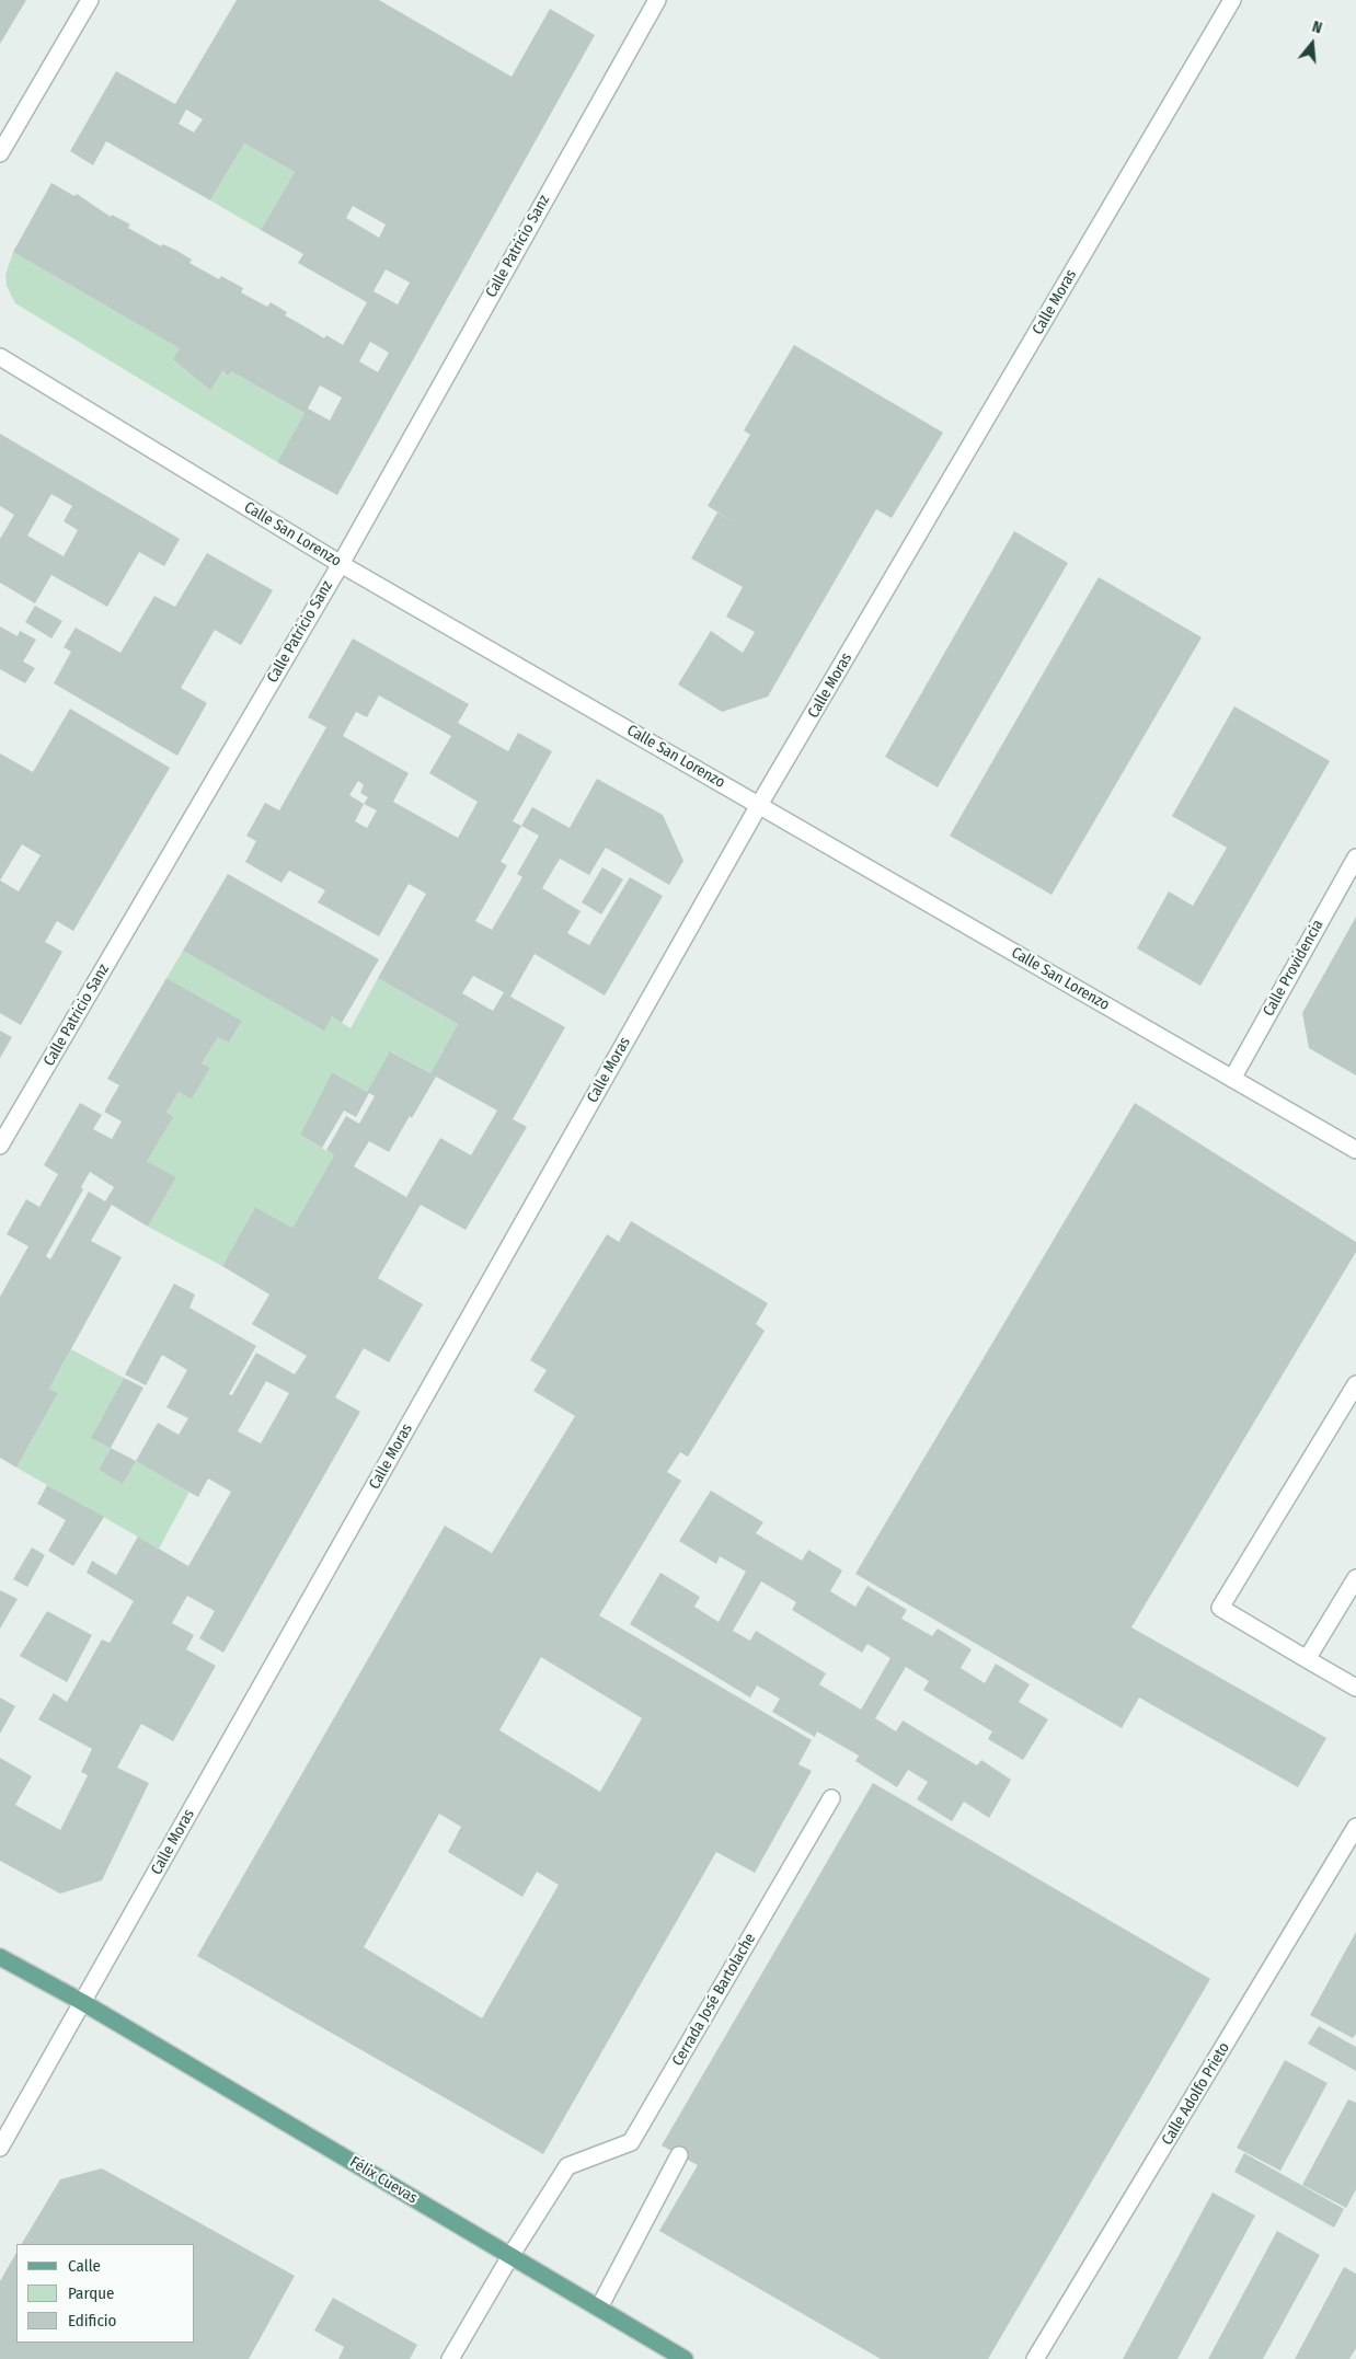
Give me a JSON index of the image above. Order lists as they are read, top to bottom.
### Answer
{
  "streets": {
    "main road": ["Félix Cuevas"],
    "street": [
      "Calle Patricio Sanz",
      "Calle Moras",
      "Calle San Lorenzo",
      "Calle Providencia",
      "Cerrada José Bartolache",
      "Calle Adolfo Prieto"
    ]
  },
  "crossings": [
    ["Calle Patricio Sanz", "Calle San Lorenzo"],
    ["Calle Moras", "Calle San Lorenzo"],
    ["Calle Moras", "Félix Cuevas"],
    ["Calle San Lorenzo", "Calle Providencia"],
    ["Cerrada José Bartolache", "Félix Cuevas"]
  ],
  "legend": ["Calle", "Parque", "Edificio"],
  "north": "top"
}
